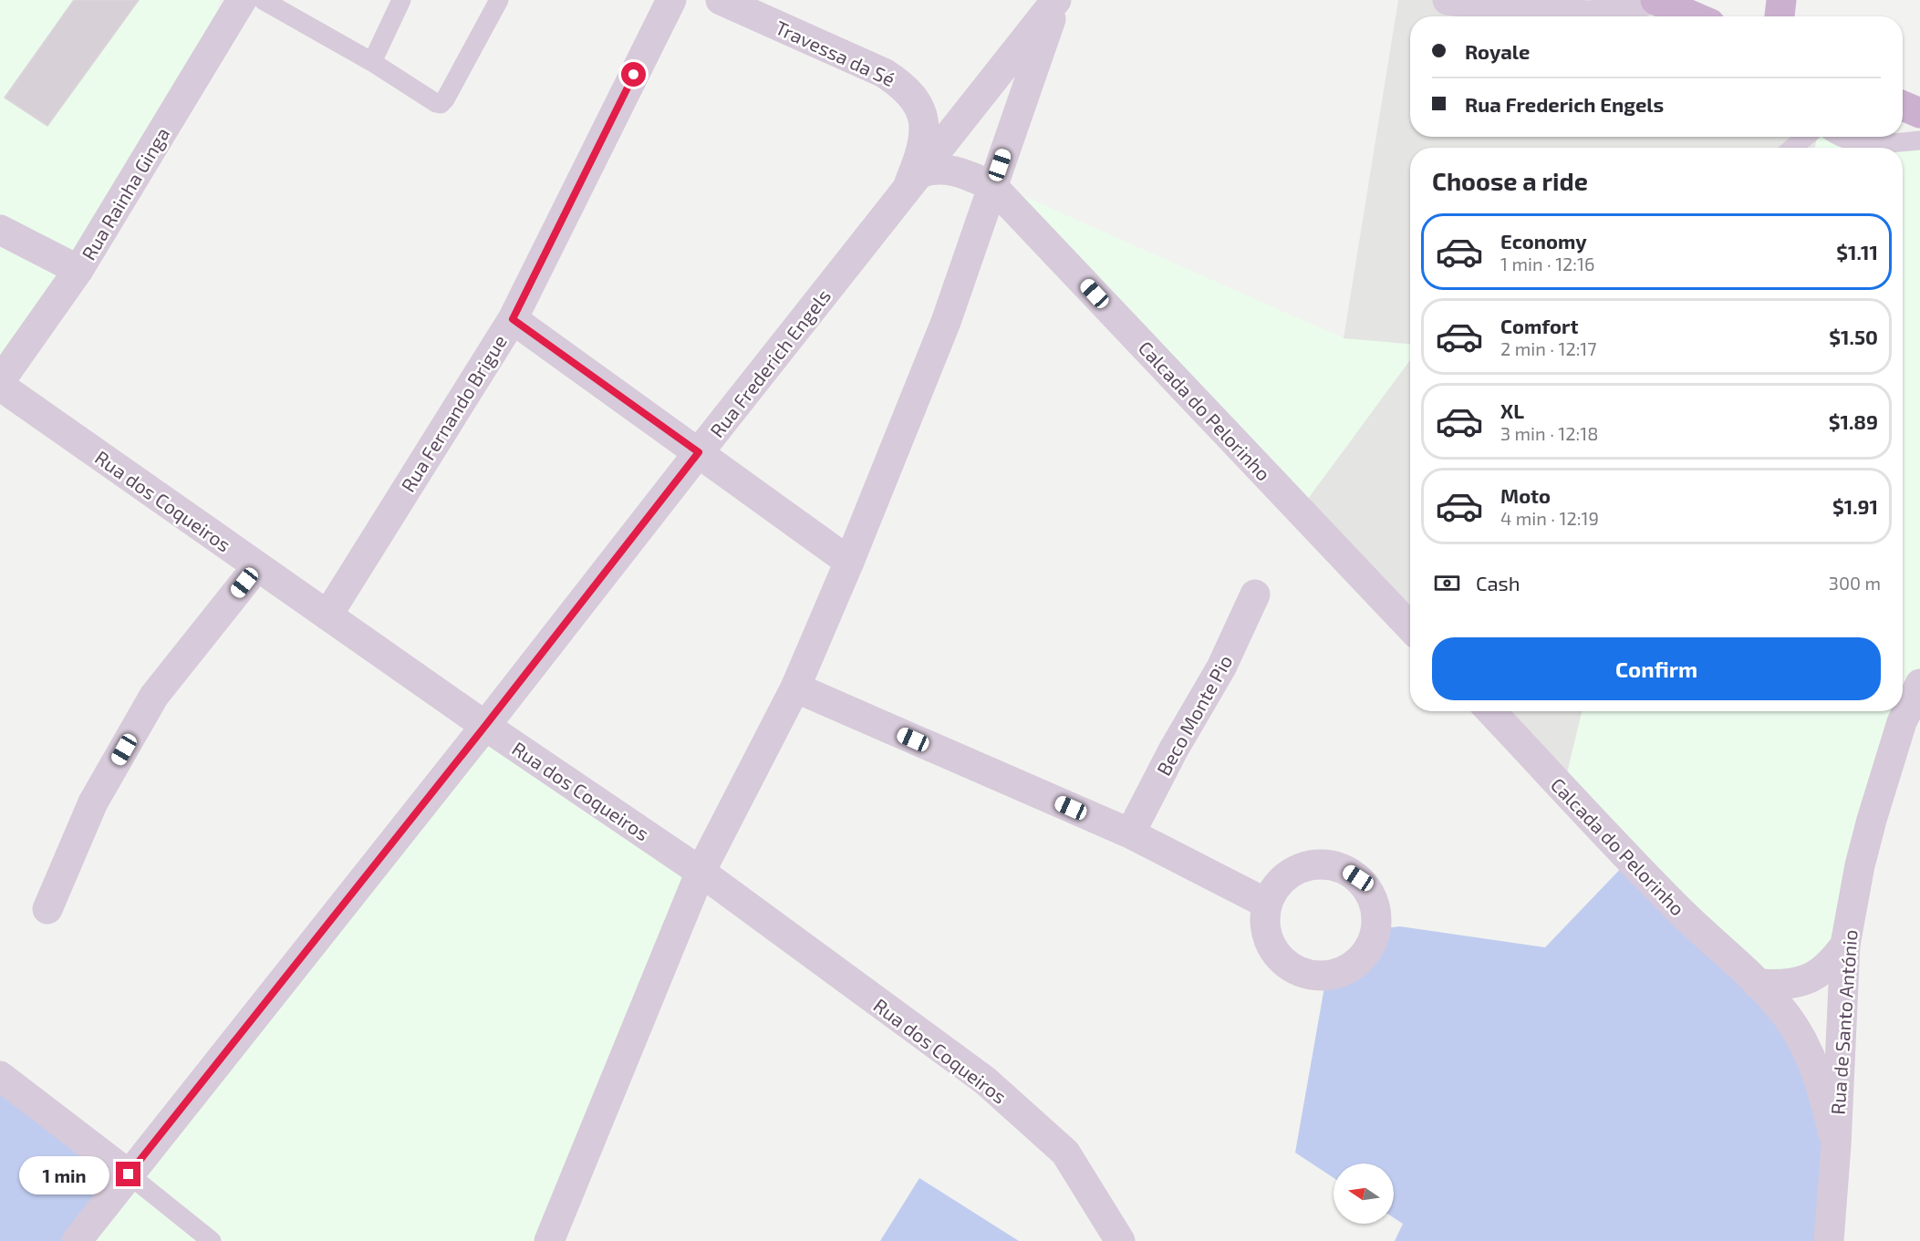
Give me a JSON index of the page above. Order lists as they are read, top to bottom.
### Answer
{
  "streets": {
    "street": [
      "Travessa da Sé",
      "Rua Rainha Ginga",
      "Rua Frederich Engels",
      "Calcada do Pelorinho",
      "Rua Fernando Brigue",
      "Rua dos Coqueiros",
      "Beco Monte Pio",
      "Rua de Santo António"
    ]
  },
  "crossings": [
    ["Travessa da Sé", "Rua Frederich Engels"],
    ["Rua Frederich Engels", "Rua dos Coqueiros"],
    ["Calcada do Pelorinho", "Rua de Santo António"],
    ["Rua Fernando Brigue", "Rua dos Coqueiros"]
  ],
  "north": "left",
  "page": {
    "banner": ["Royale", "Rua Frederich Engels"],
    "heading": "Choose a ride",
    "list": [
      {
        "name": "Economy",
        "note": "1 min · 12:16",
        "value": "$1.11"
      },
      {
        "name": "Comfort",
        "note": "2 min · 12:17",
        "value": "$1.50"
      },
      {
        "name": "XL",
        "note": "3 min · 12:18",
        "value": "$1.89"
      },
      {
        "name": "Moto",
        "note": "4 min · 12:19",
        "value": "$1.91"
      }
    ],
    "pay": ["Cash", "300 m"],
    "buttons": "Confirm",
    "bubble": "1 min"
  }
}
